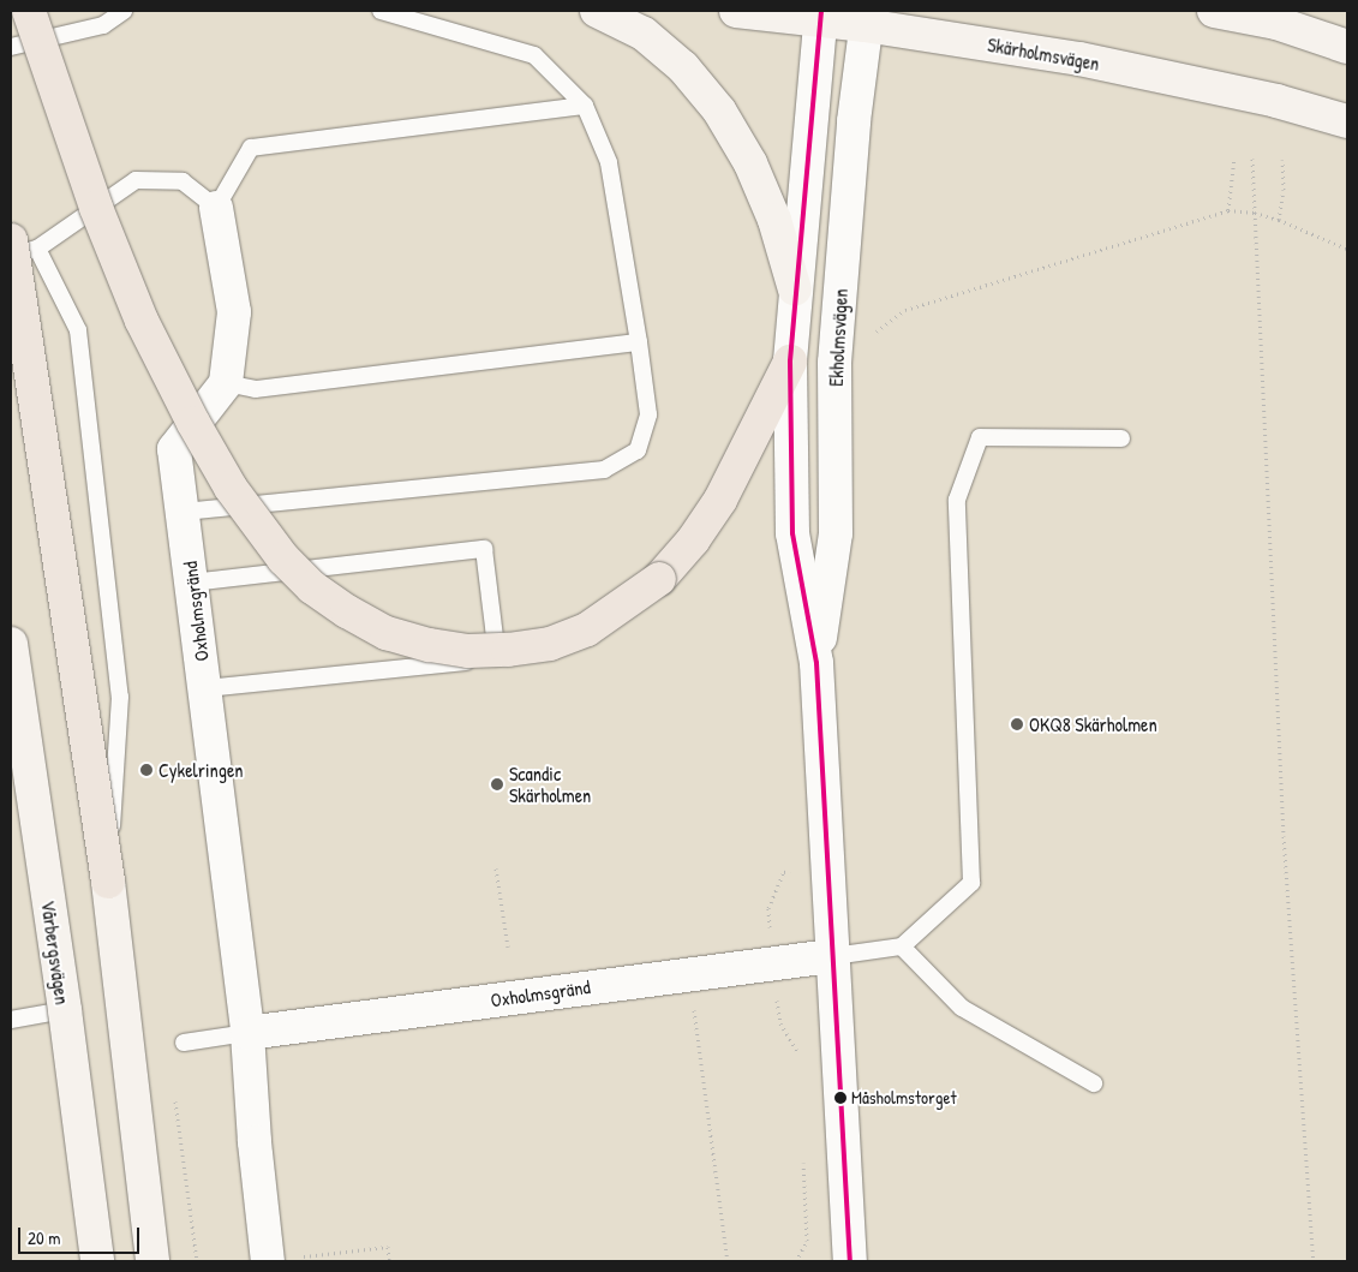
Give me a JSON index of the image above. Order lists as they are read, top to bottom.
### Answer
{
  "streets": {
    "main road": ["Skärholmsvägen", "Vårbergsvägen"],
    "street": ["Ekholmsvägen", "Oxholmsgränd"]
  },
  "crossings": [
    ["Skärholmsvägen", "Ekholmsvägen"],
    ["Ekholmsvägen", "Oxholmsgränd"]
  ],
  "places": [
    "OKQ8 Skärholmen",
    "Cykelringen",
    "Scandic Skärholmen",
    "Måsholmstorget"
  ],
  "scale_bar": "20 m"
}
